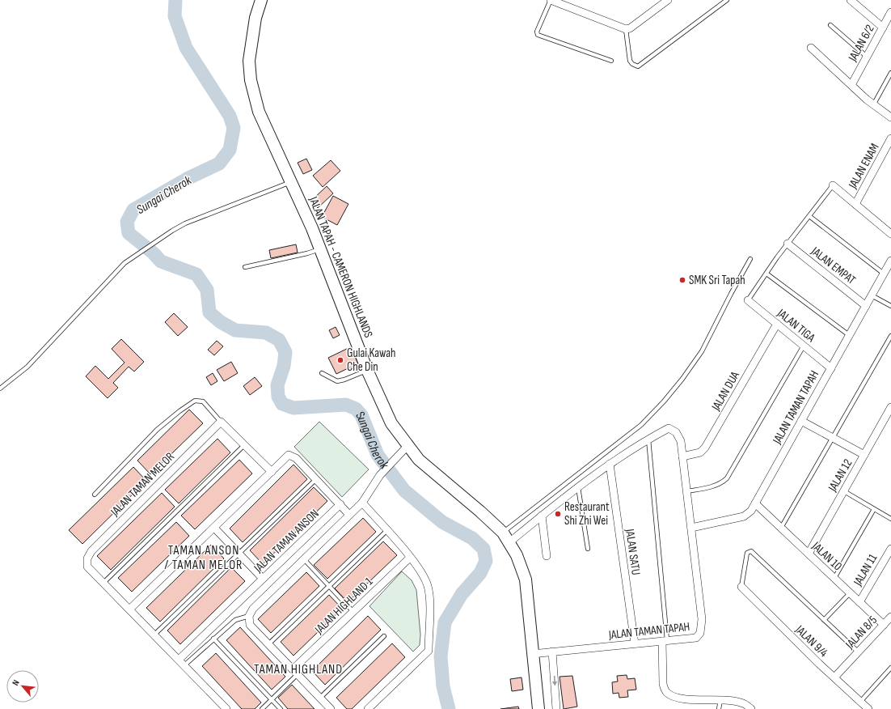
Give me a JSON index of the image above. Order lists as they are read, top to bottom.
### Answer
{
  "streets": {
    "main road": ["JALAN TAPAH - CAMERON HIGHLANDS"],
    "street": [
      "JALAN 6/2",
      "JALAN ENAM",
      "JALAN EMPAT",
      "JALAN TIGA",
      "JALAN DUA",
      "JALAN TAMAN TAPAH",
      "JALAN 12",
      "JALAN TAMAN MELOR",
      "JALAN TAMAN ANSON",
      "JALAN SATU",
      "JALAN 10",
      "JALAN 11",
      "JALAN HIGHLAND 1",
      "JALAN 8/5",
      "JALAN 9/4"
    ]
  },
  "crossings": [
    ["JALAN EMPAT", "JALAN TAMAN TAPAH"],
    ["JALAN TAPAH - CAMERON HIGHLANDS", "JALAN TAMAN TAPAH"],
    ["JALAN TIGA", "JALAN DUA"],
    ["JALAN TIGA", "JALAN TAMAN TAPAH"],
    ["JALAN DUA", "JALAN TAMAN TAPAH"],
    ["JALAN TAMAN TAPAH", "JALAN SATU"],
    ["JALAN TAMAN TAPAH", "JALAN 10"],
    ["JALAN 12", "JALAN 10"],
    ["JALAN 10", "JALAN 11"],
    ["JALAN 10", "JALAN 8/5"],
    ["JALAN 8/5", "JALAN 9/4"]
  ],
  "districts": ["TAMAN ANSON / TAMAN MELOR", "TAMAN HIGHLAND"],
  "water": ["Sungai Cherok"],
  "places": ["SMK Sri Tapah", "Gulai Kawah Che Din", "Restaurant Shi Zhi Wei"],
  "north": "top left"
}
